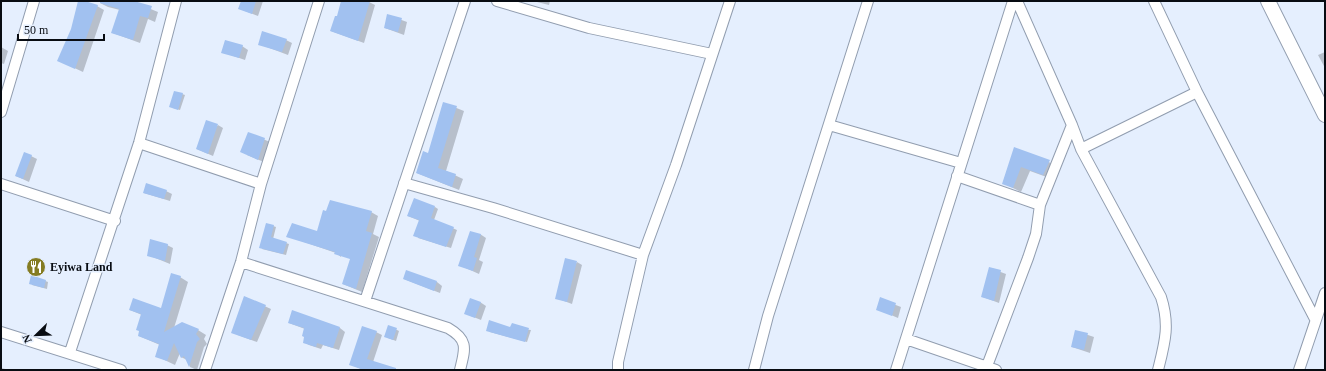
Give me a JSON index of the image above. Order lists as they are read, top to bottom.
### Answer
{
  "places": {
    "restaurant": ["Eyiwa Land"]
  },
  "scale_bar": "50 m",
  "north": "bottom left"
}
